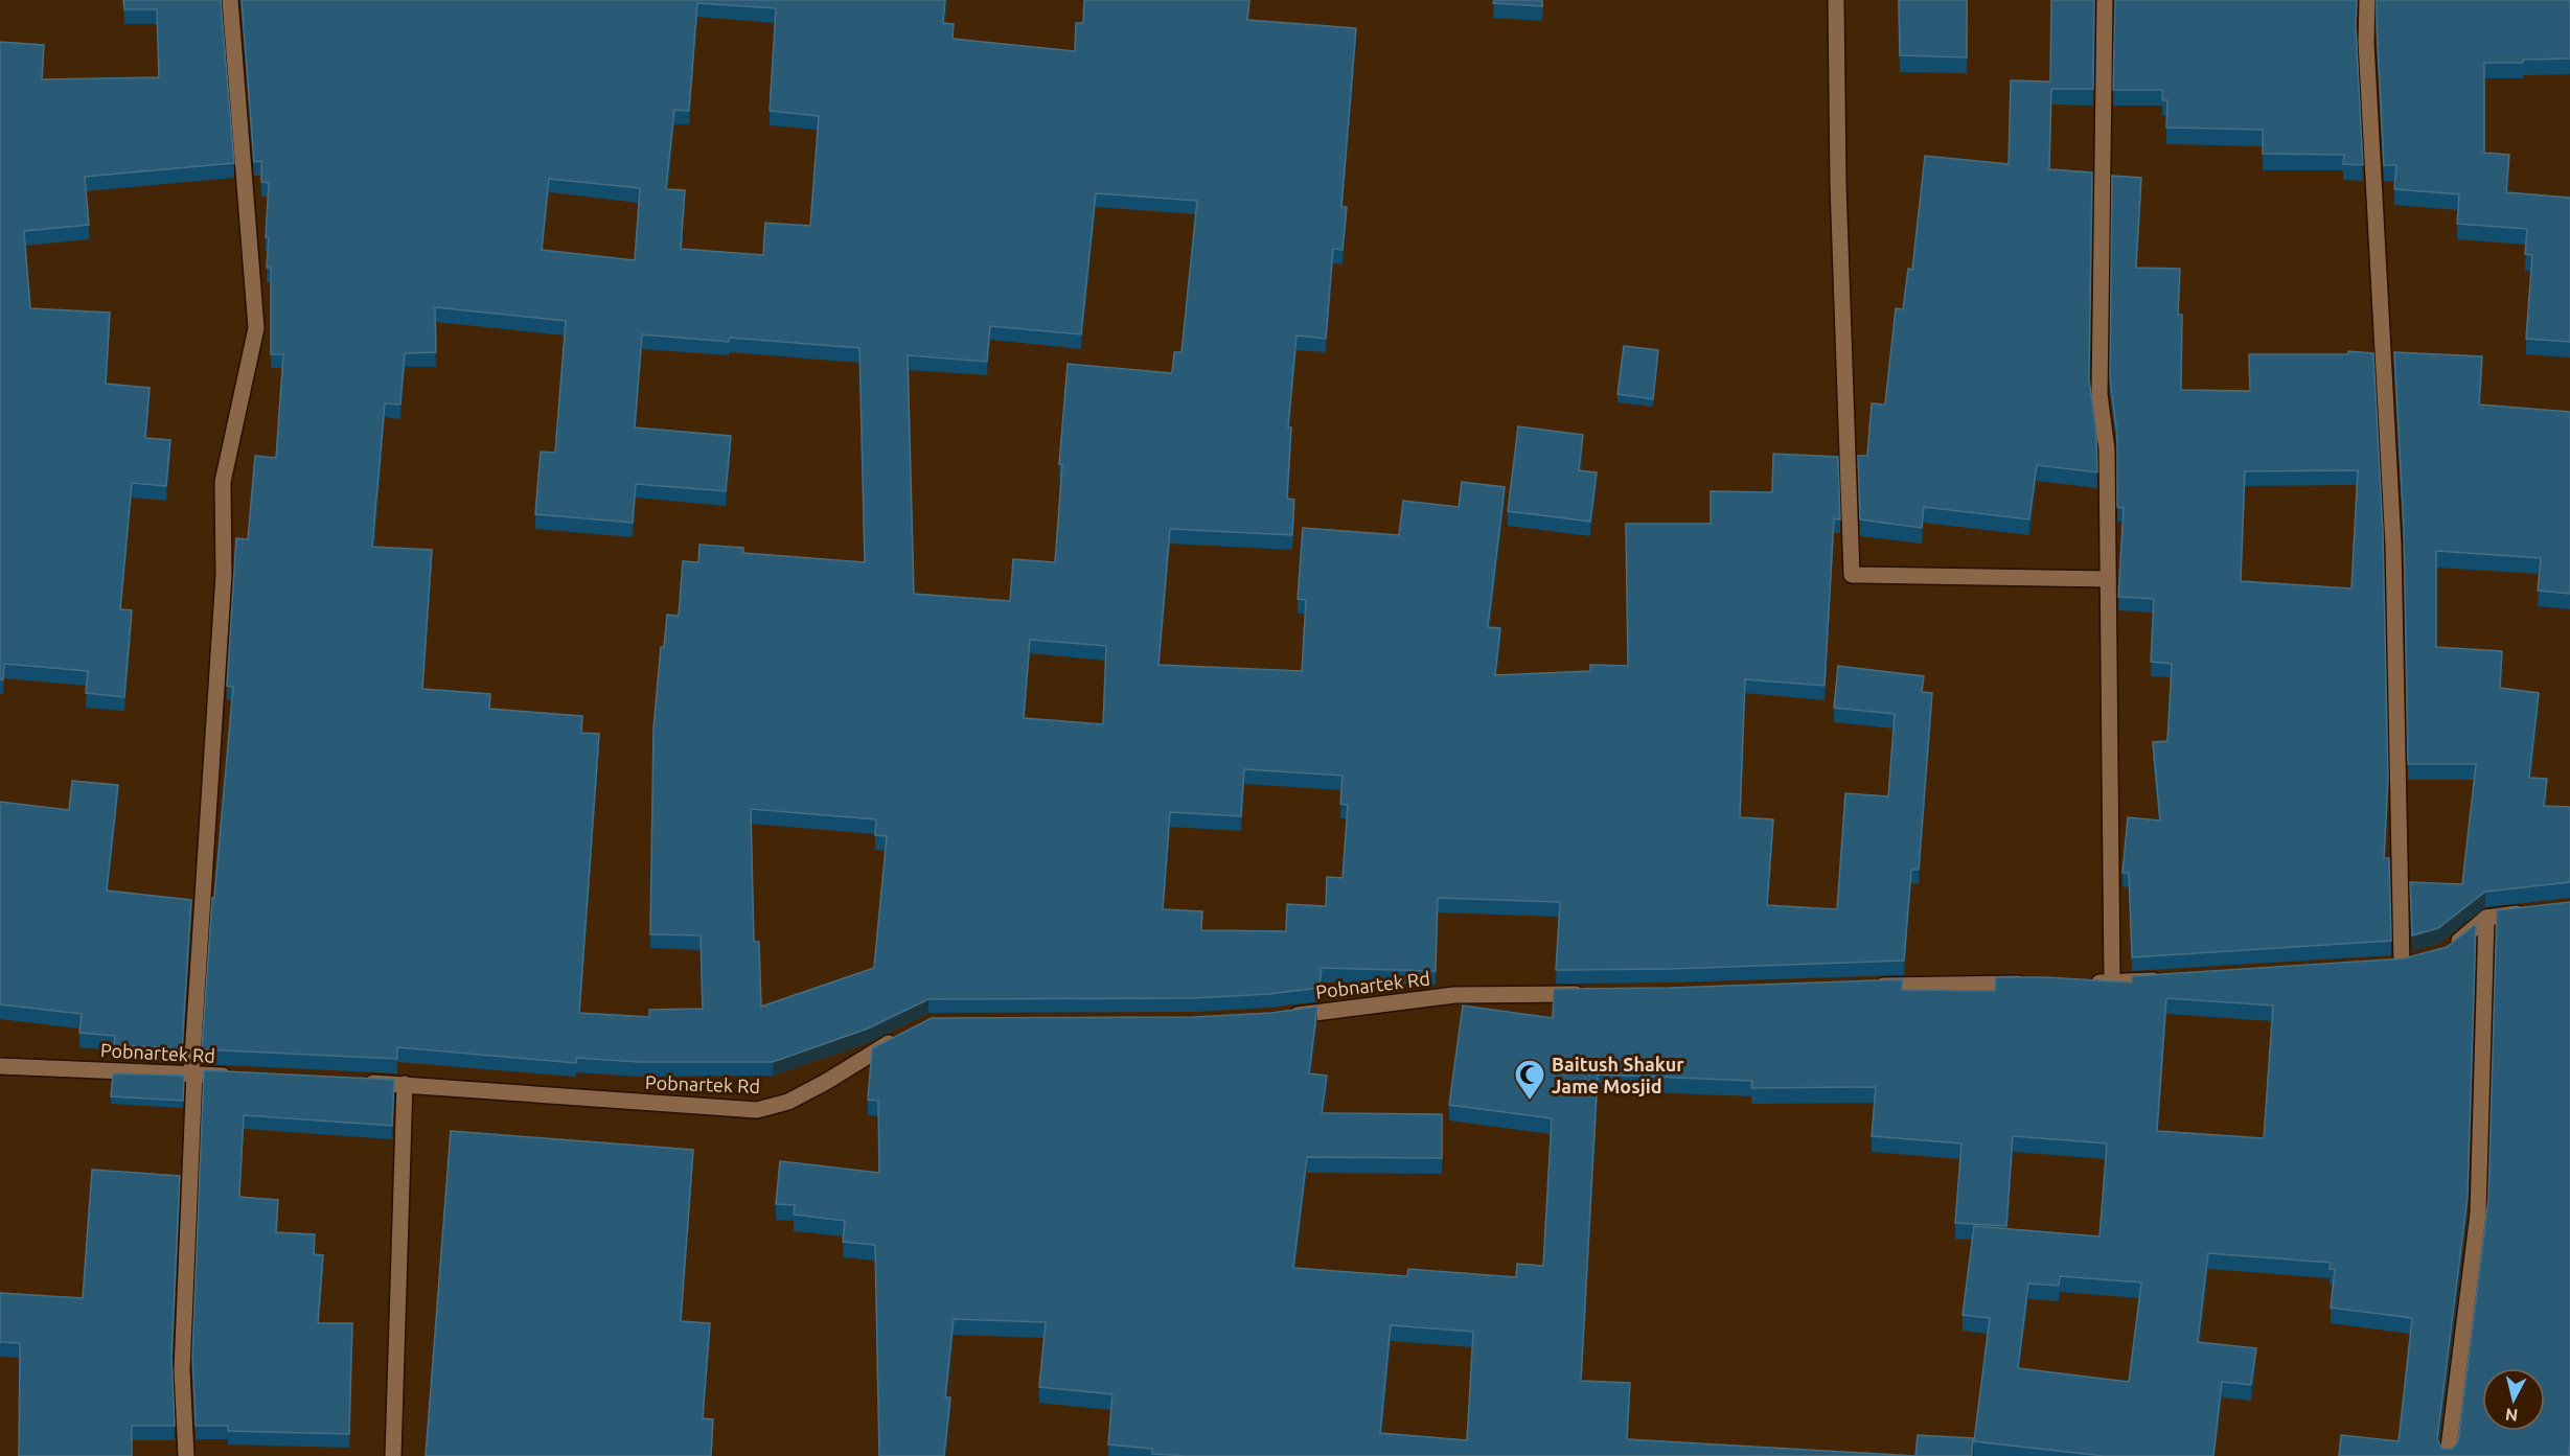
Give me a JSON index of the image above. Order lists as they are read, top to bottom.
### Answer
{
  "streets": {
    "street": ["Pobnartek Rd"]
  },
  "places": {
    "mosque": ["Baitush Shakur Jame Mosjid"]
  },
  "north": "bottom"
}
